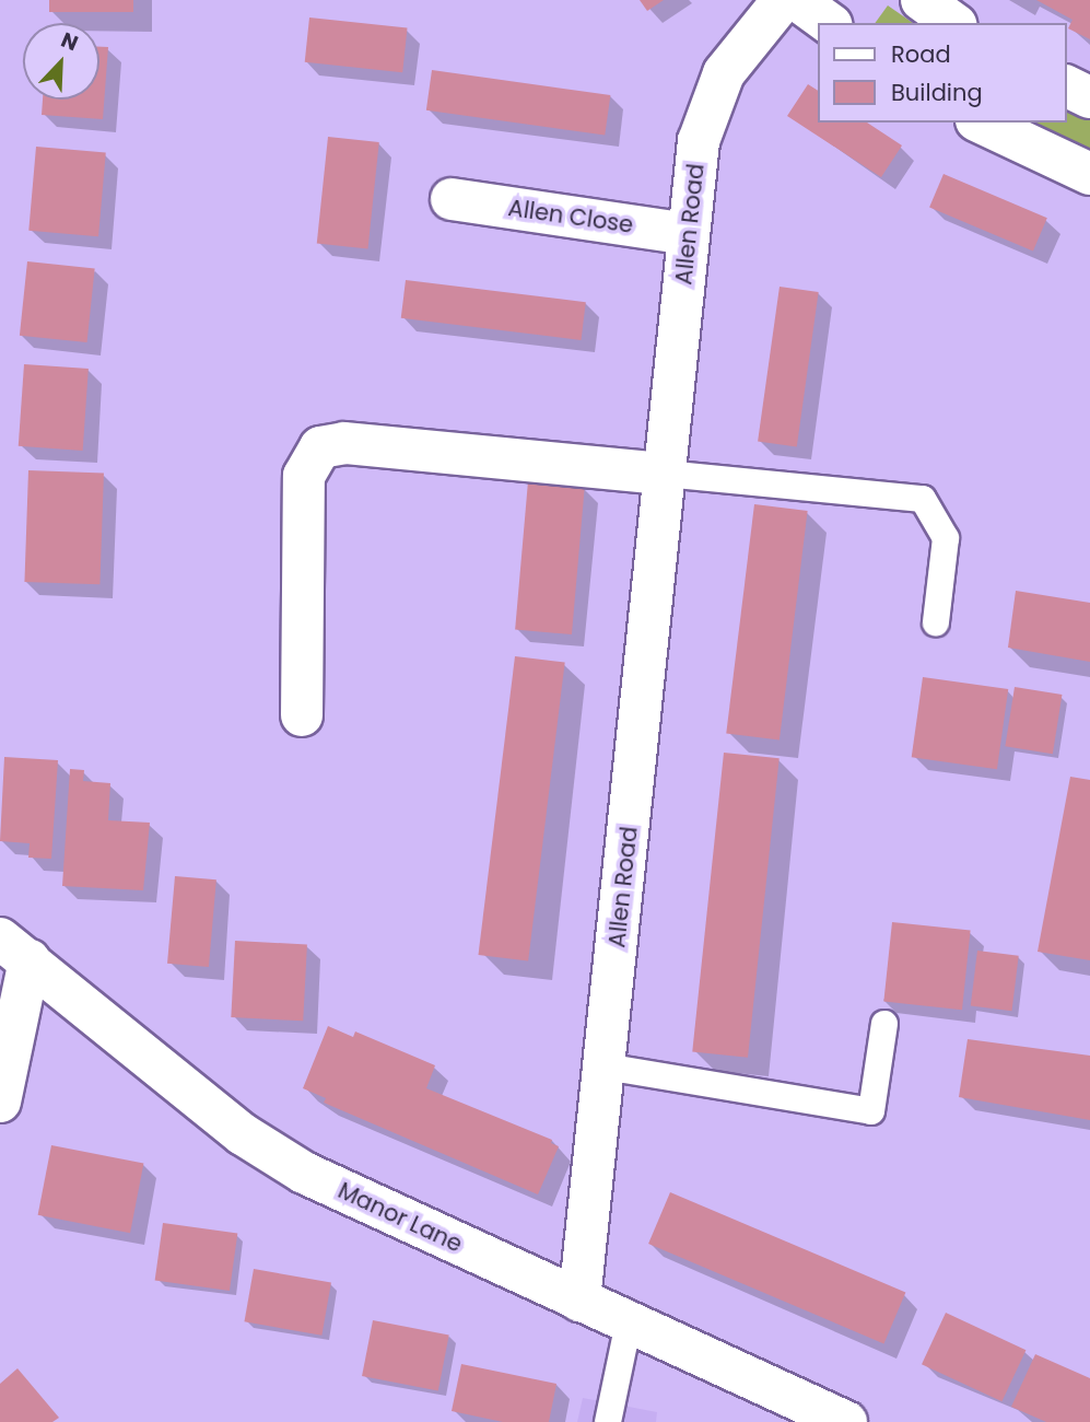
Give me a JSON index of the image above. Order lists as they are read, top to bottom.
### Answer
{
  "streets": {
    "street": ["Allen Close", "Allen Road", "Manor Lane"]
  },
  "crossings": [
    ["Allen Close", "Allen Road"],
    ["Allen Road", "Manor Lane"]
  ],
  "legend": ["Road", "Building"],
  "north": "top right"
}
